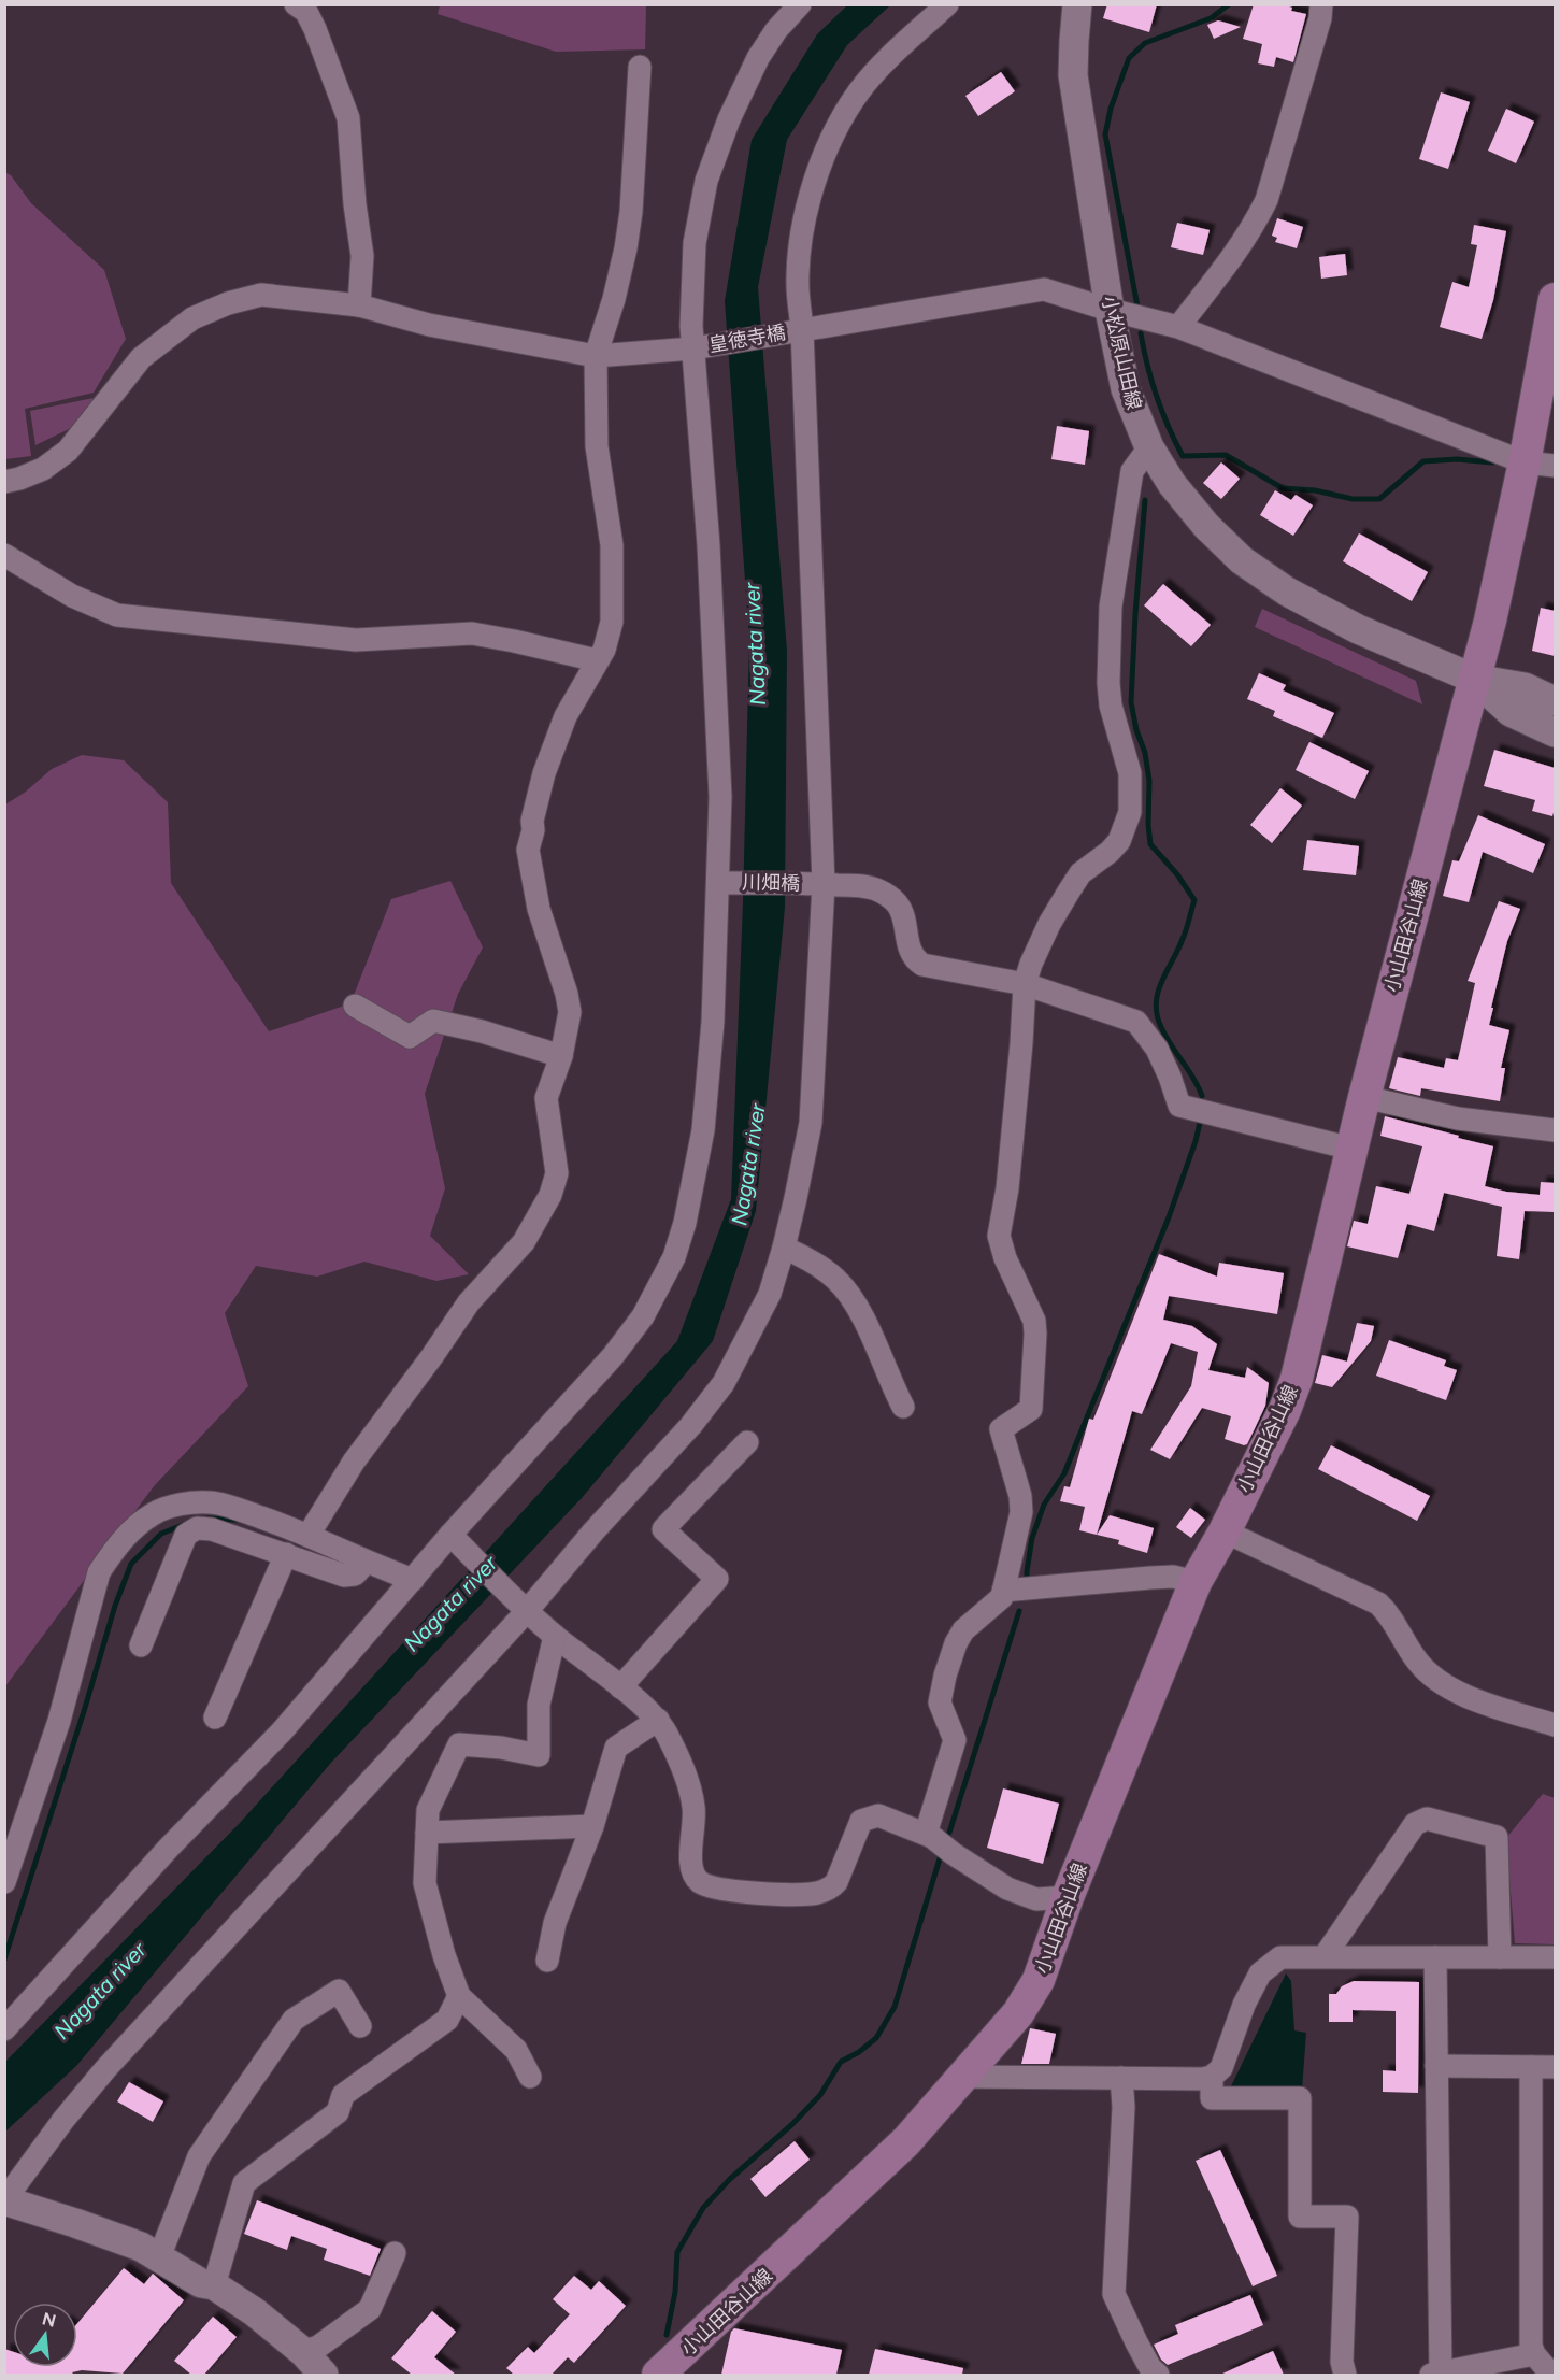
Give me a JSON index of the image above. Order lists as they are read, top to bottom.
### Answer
{
  "streets": {
    "main road": ["小山田谷山線"],
    "street": ["皇徳寺橋", "小松原山田線", "川畑橋"]
  },
  "crossings": [
    ["皇徳寺橋", "小松原山田線"],
    ["皇徳寺橋", "小山田谷山線"],
    ["小松原山田線", "小山田谷山線"],
    ["川畑橋", "小山田谷山線"]
  ],
  "water": ["Nagata river"],
  "north": "top"
}
